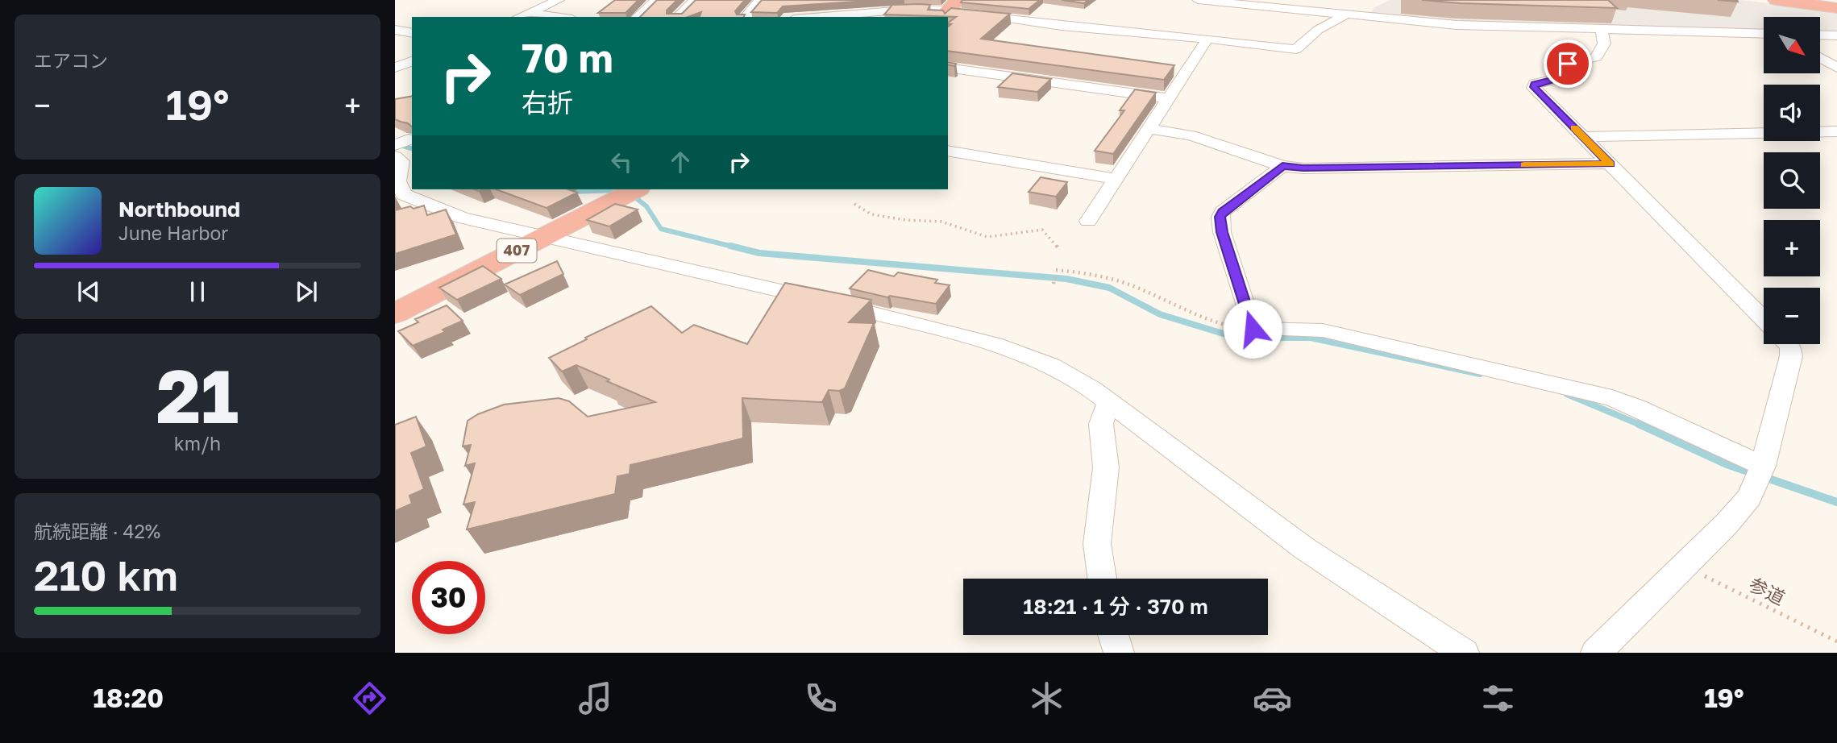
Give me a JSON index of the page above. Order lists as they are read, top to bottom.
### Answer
{
  "streets": {
    "highway": ["407"],
    "path": ["参道"]
  },
  "north": "bottom right",
  "page": {
    "tile": [
      "エアコン",
      ["21", "km/h"],
      ["航続距離 · 42%", "210 km"]
    ],
    "map_buttons": ["+", "−"],
    "turn": ["70 m", "右折"],
    "heat": ["−", "19°", "+"],
    "song": ["Northbound", "June Harbor"],
    "limit": "30",
    "trip": "18:21 · 1 分 · 370 m",
    "tabs": ["18:20", "19°"]
  }
}
